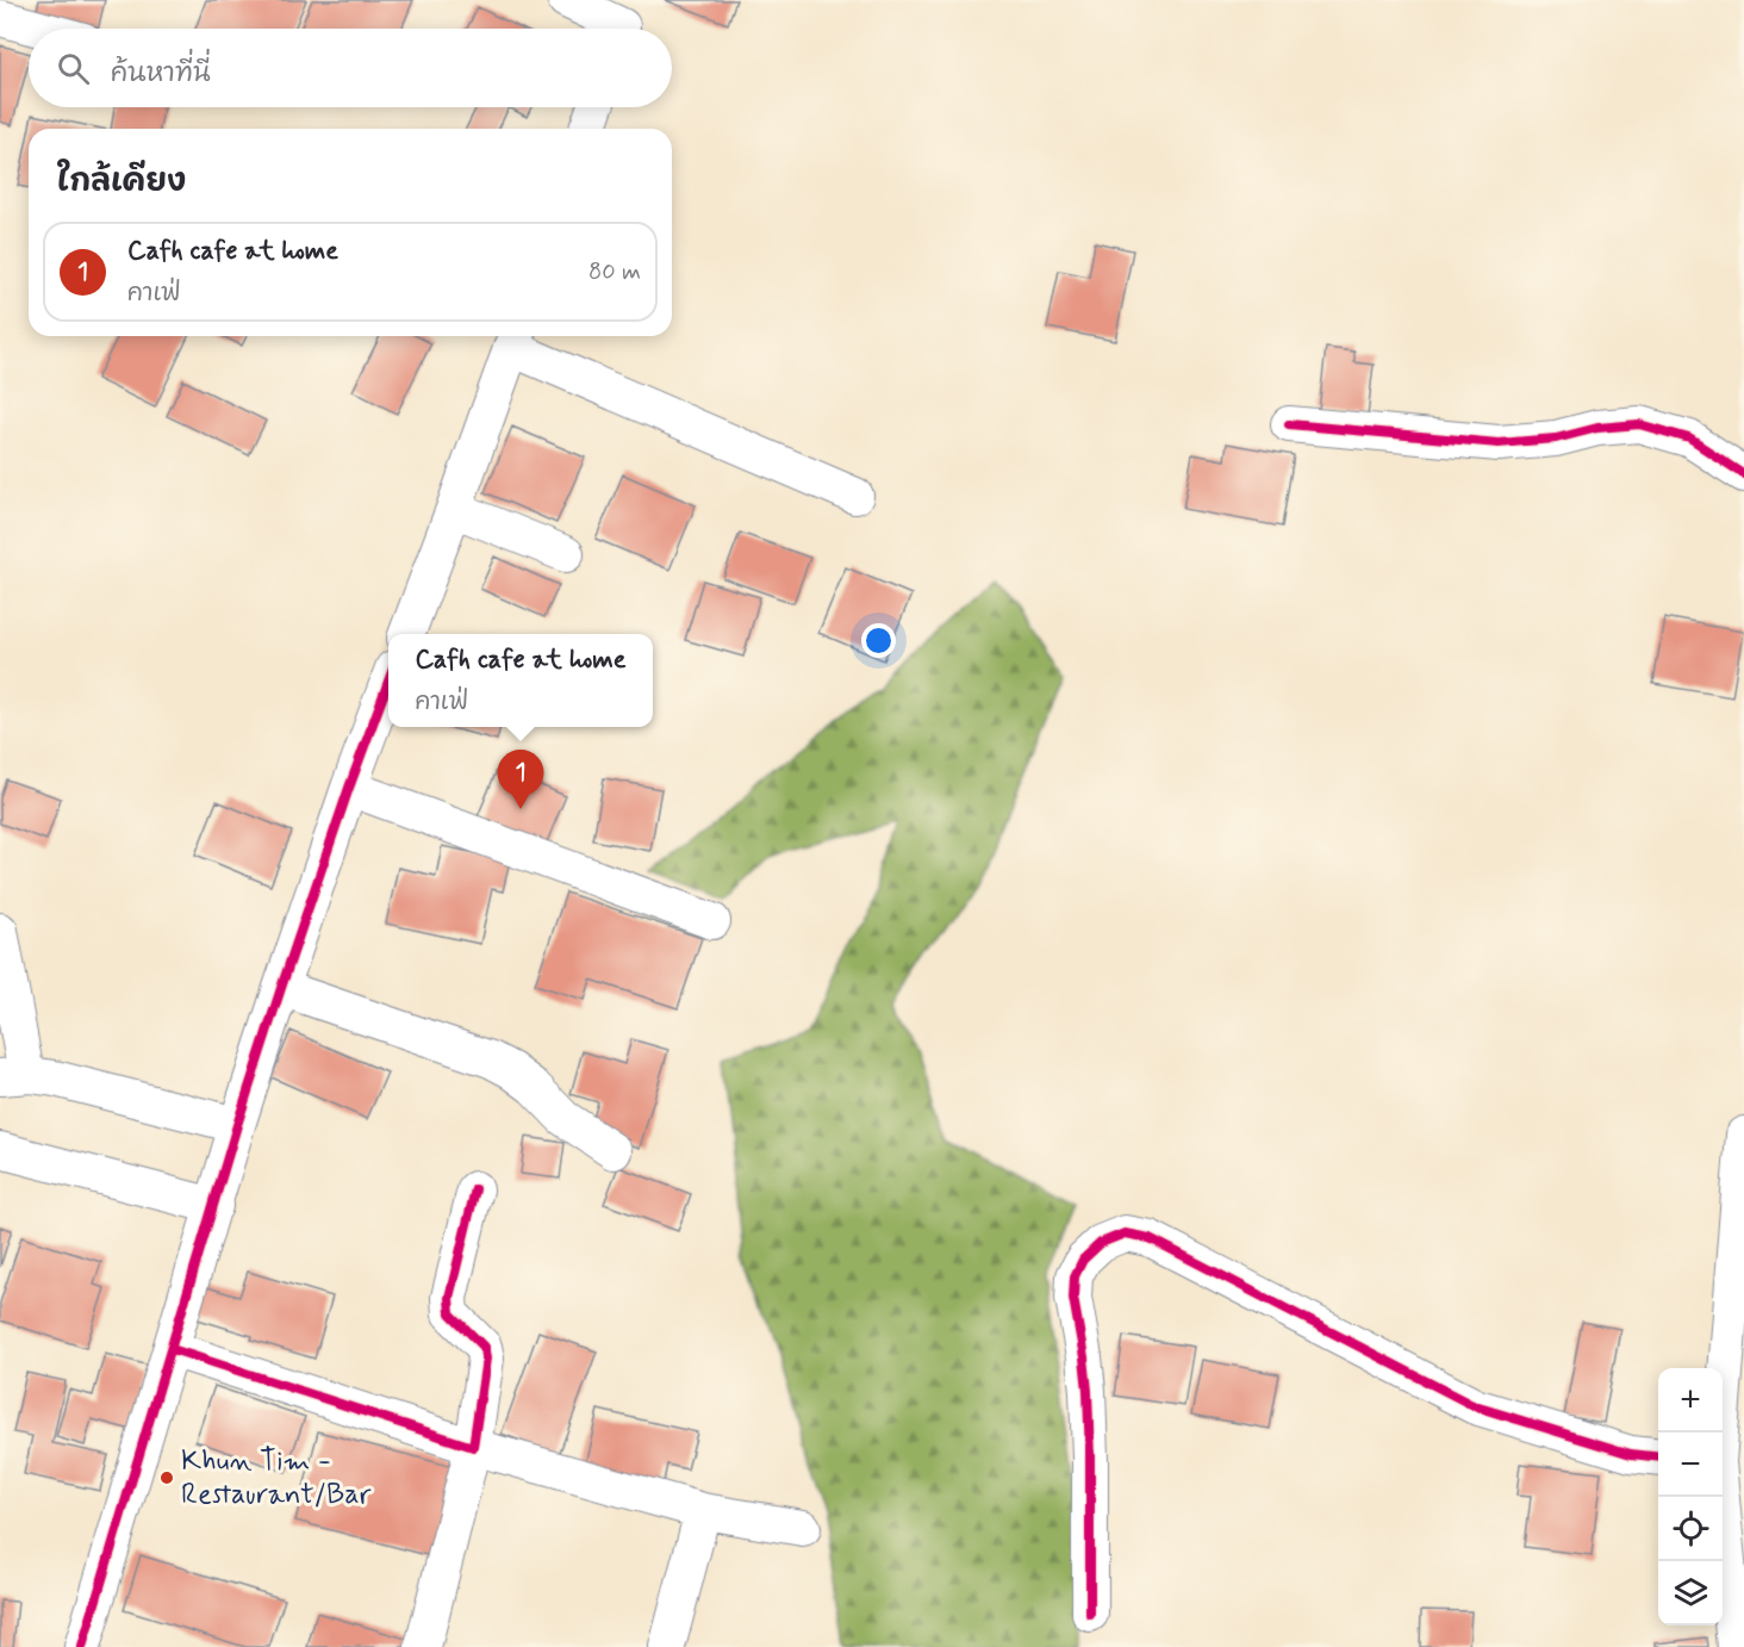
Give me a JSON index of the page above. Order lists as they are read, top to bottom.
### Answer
{
  "places": ["Khun Tim - Restaurant/Bar"],
  "page": {
    "search": "ค้นหาที่นี่",
    "heading": "ใกล้เคียง",
    "list": [
      {
        "mark": "1",
        "name": "Cafh cafe at home",
        "note": "คาเฟ่",
        "value": "80 m"
      }
    ],
    "popup": ["Cafh cafe at home", "คาเฟ่"],
    "pins": "1",
    "map_buttons": ["+", "−"]
  }
}
